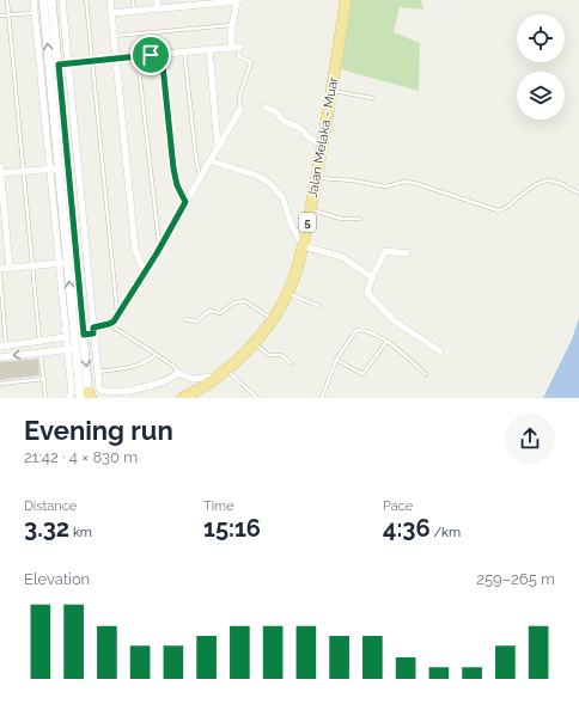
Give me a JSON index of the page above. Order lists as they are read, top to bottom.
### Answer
{
  "streets": {
    "main road": ["Jalan Melaka - Muar", "5"]
  },
  "page": {
    "heading": ["Evening run", "21:42 · 4 × 830 m"],
    "stats": [
      ["Distance", "3.32 km"],
      ["Time", "15:16"],
      ["Pace", "4:36 /km"]
    ],
    "chart": ["Elevation", "259–265 m"]
  }
}
